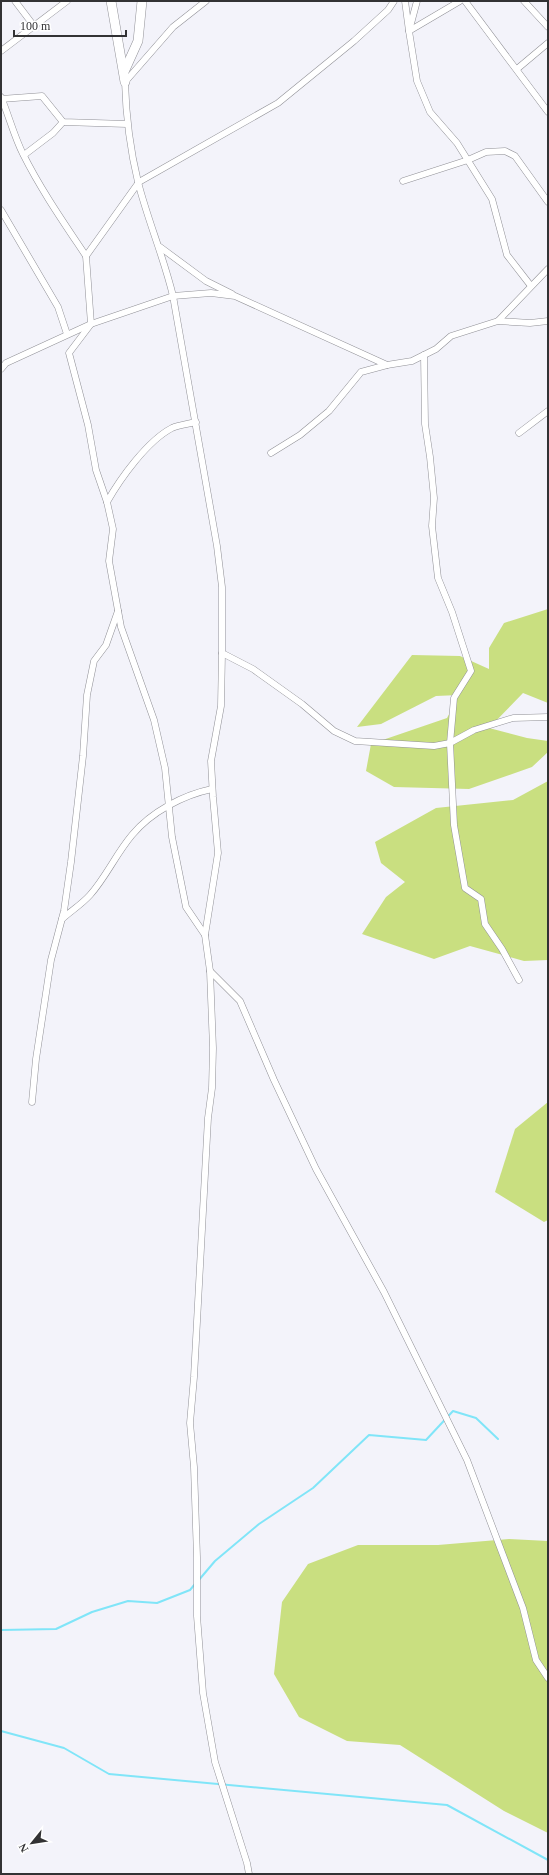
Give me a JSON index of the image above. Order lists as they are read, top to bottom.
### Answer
{
  "scale_bar": "100 m",
  "north": "bottom left"
}
